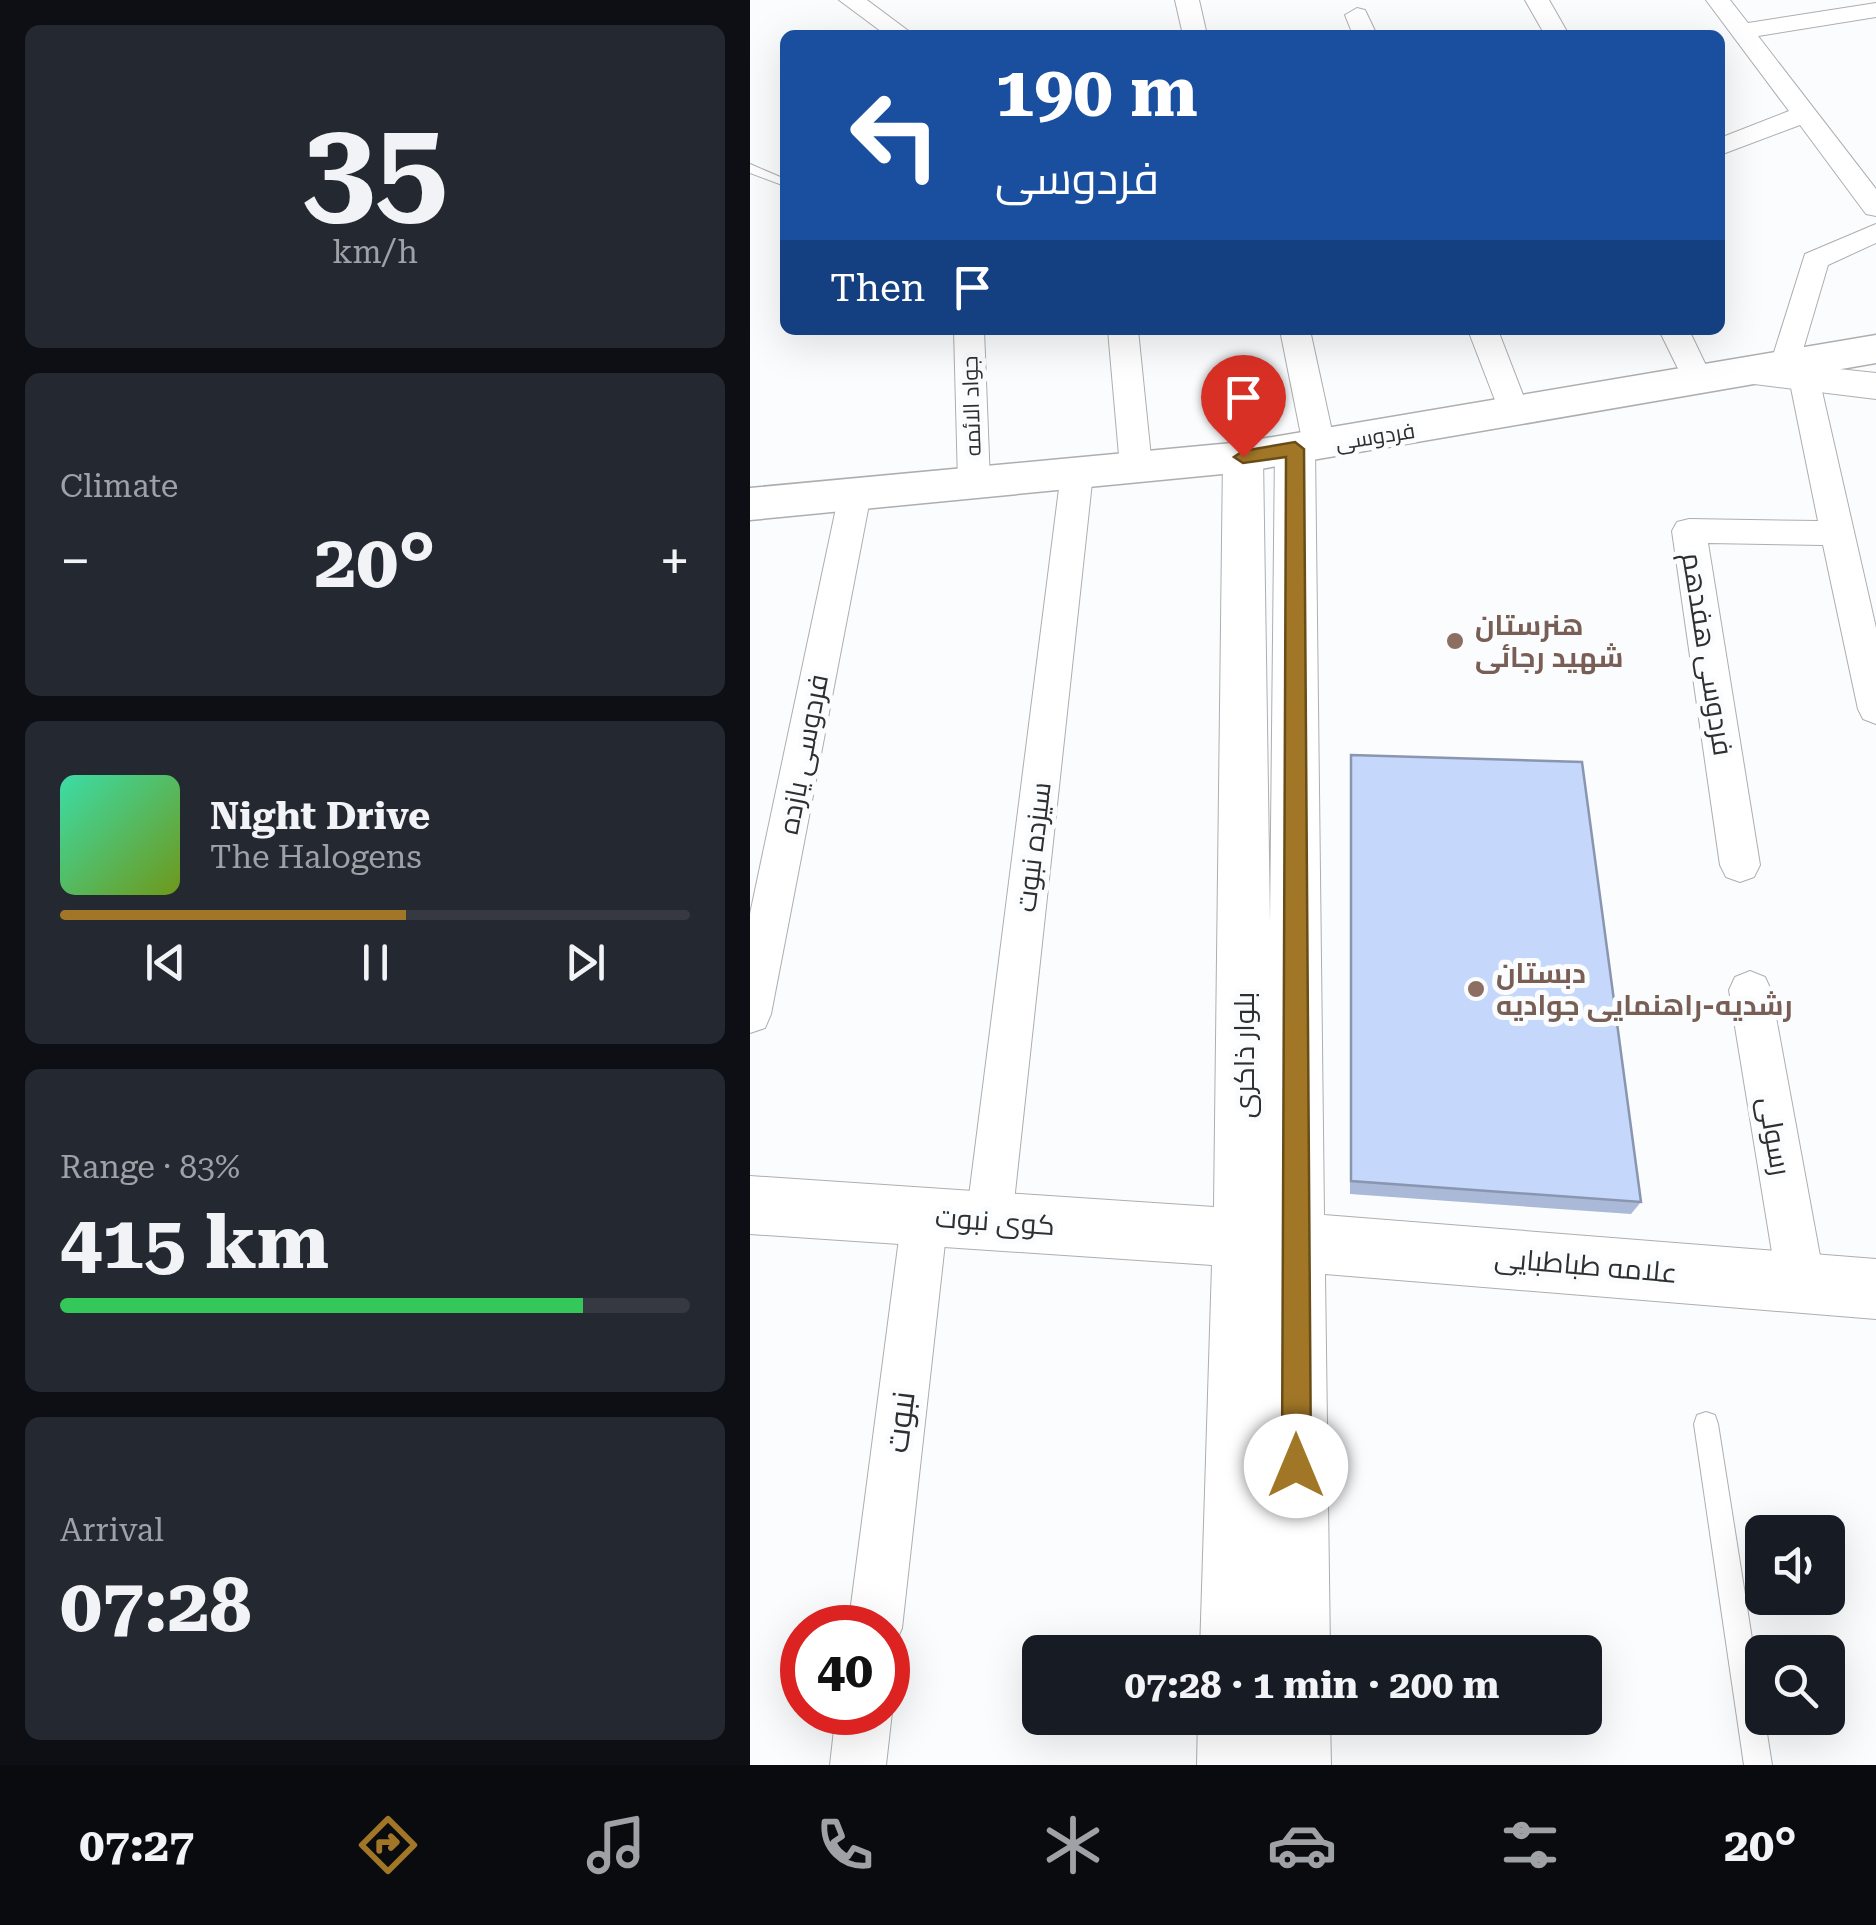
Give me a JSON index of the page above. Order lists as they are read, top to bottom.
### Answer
{
  "streets": {
    "main road": ["فردوسی"],
    "street": [
      "جواد الائمه",
      "فردوسی هفدهم",
      "فردوسی یازده",
      "سیزده نبوت",
      "بلوار ذاکری",
      "رسولی",
      "کوی نبوت",
      "علامه طباطبایی",
      "نبوت"
    ]
  },
  "crossings": [
    ["جواد الائمه", "فردوسی"],
    ["فردوسی", "فردوسی یازده"],
    ["فردوسی", "سیزده نبوت"],
    ["فردوسی", "بلوار ذاکری"],
    ["سیزده نبوت", "کوی نبوت"],
    ["بلوار ذاکری", "کوی نبوت"],
    ["بلوار ذاکری", "علامه طباطبایی"],
    ["رسولی", "علامه طباطبایی"],
    ["کوی نبوت", "علامه طباطبایی"],
    ["کوی نبوت", "نبوت"]
  ],
  "places": ["هنرستان شهید رجائی", "دبستان رشدیه-راهنمایی جوادیه"],
  "page": {
    "tile": [
      ["35", "km/h"],
      "Climate",
      ["Range · 83%", "415 km"],
      ["Arrival", "07:28"]
    ],
    "turn": ["190 m", "فردوسی"],
    "then": "Then",
    "heat": ["−", "20°", "+"],
    "song": ["Night Drive", "The Halogens"],
    "limit": "40",
    "trip": "07:28 · 1 min · 200 m",
    "tabs": ["07:27", "20°"]
  }
}
